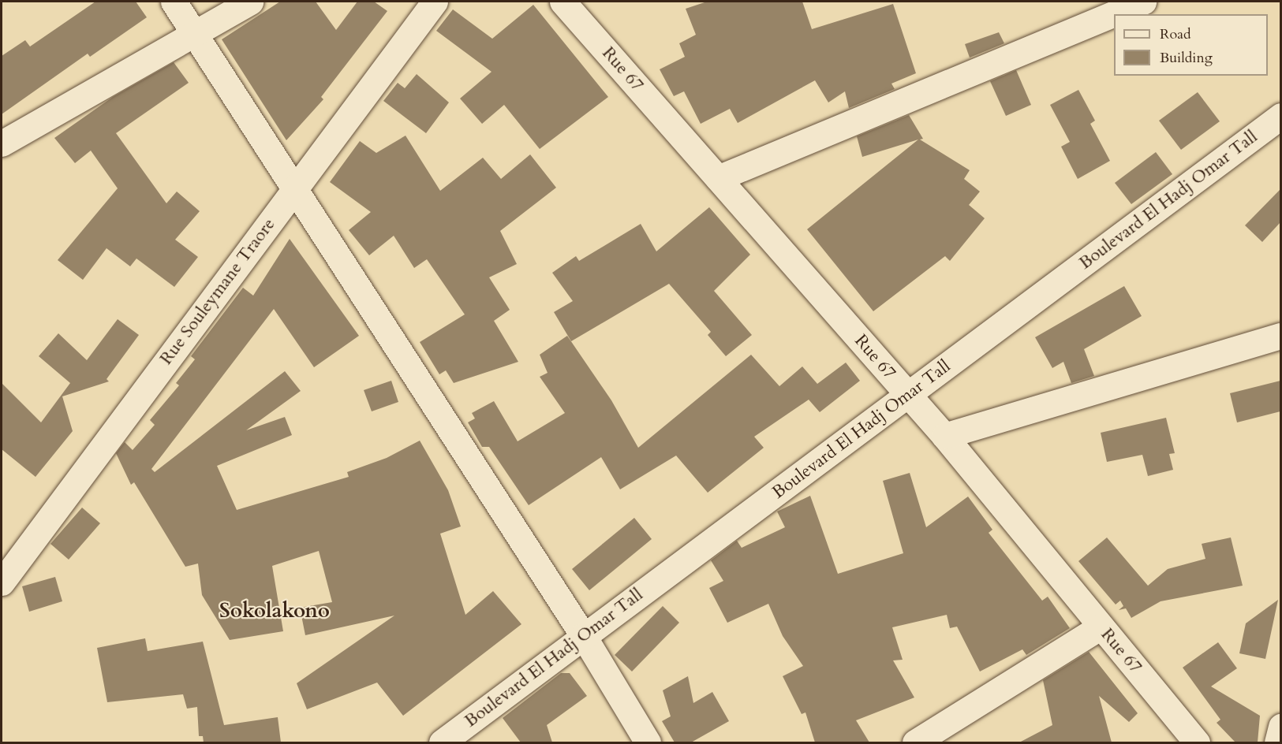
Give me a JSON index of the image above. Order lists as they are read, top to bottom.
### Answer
{
  "streets": {
    "street": ["Rue 67", "Boulevard El Hadj Omar Tall", "Rue Souleymane Traore"]
  },
  "crossings": [
    ["Rue 67", "Boulevard El Hadj Omar Tall"]
  ],
  "districts": ["Sokolakono"],
  "legend": ["Road", "Building"]
}
